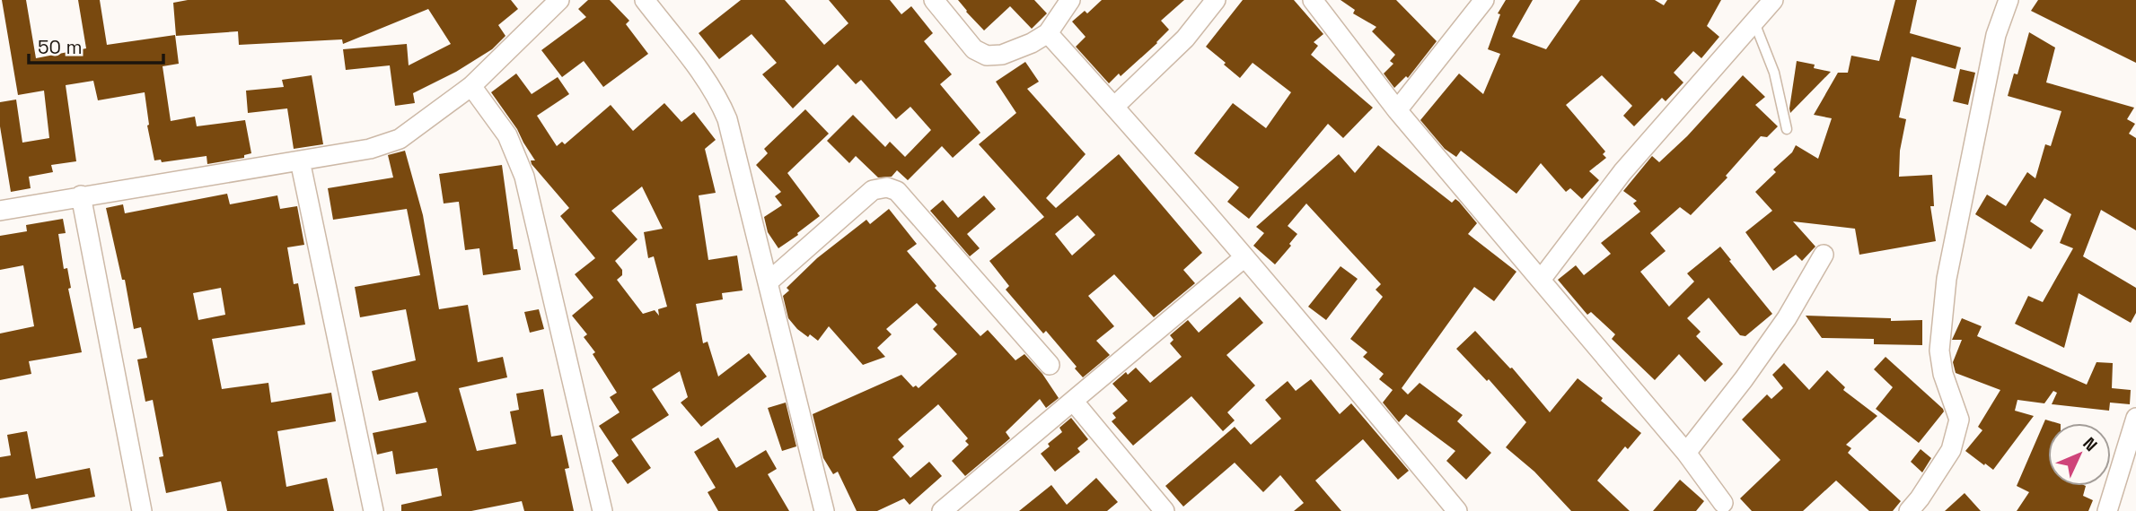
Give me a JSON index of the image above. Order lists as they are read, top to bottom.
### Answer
{
  "scale_bar": "50 m",
  "north": "top right"
}
